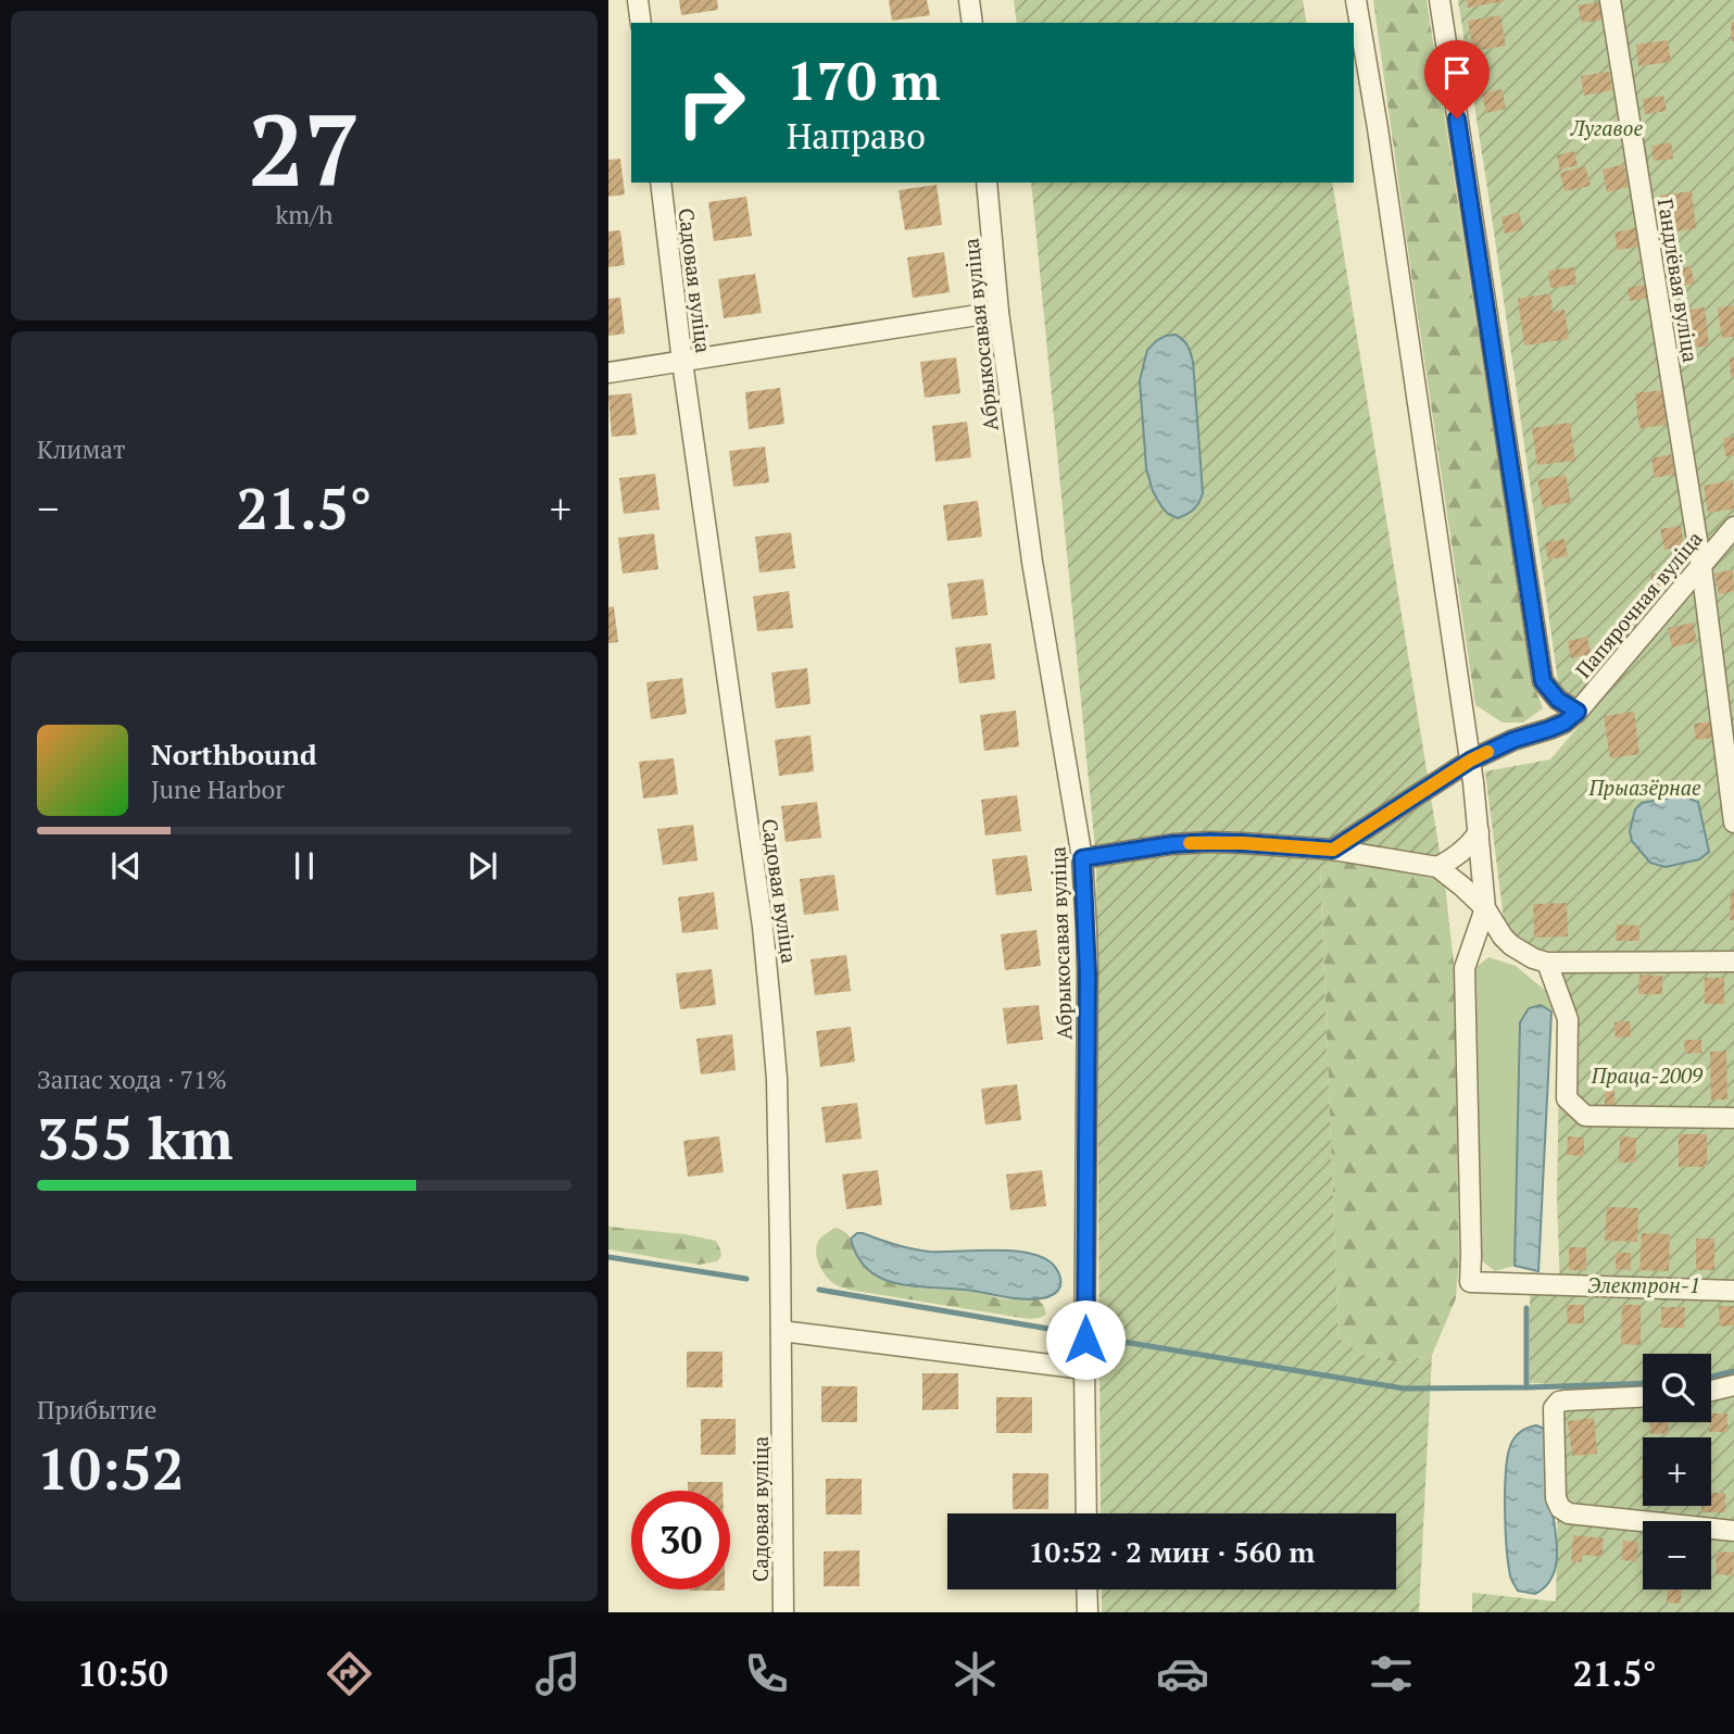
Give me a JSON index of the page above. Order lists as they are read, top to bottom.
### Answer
{
  "streets": {
    "street": [
      "Садовая вуліца",
      "Гандлёвая вуліца",
      "Абрыкосавая вуліца",
      "Папярочная вуліца"
    ]
  },
  "crossings": [
    ["Гандлёвая вуліца", "Папярочная вуліца"]
  ],
  "parks": [
    "Лугавое",
    "Прыазёрнае",
    "Праца-2009",
    "Электрон-1"
  ],
  "page": {
    "tile": [
      ["27", "km/h"],
      "Климат",
      ["Запас хода · 71%", "355 km"],
      ["Прибытие", "10:52"]
    ],
    "turn": ["170 m", "Направо"],
    "heat": ["−", "21.5°", "+"],
    "song": ["Northbound", "June Harbor"],
    "map_buttons": ["+", "−"],
    "limit": "30",
    "trip": "10:52 · 2 мин · 560 m",
    "tabs": ["10:50", "21.5°"]
  }
}
